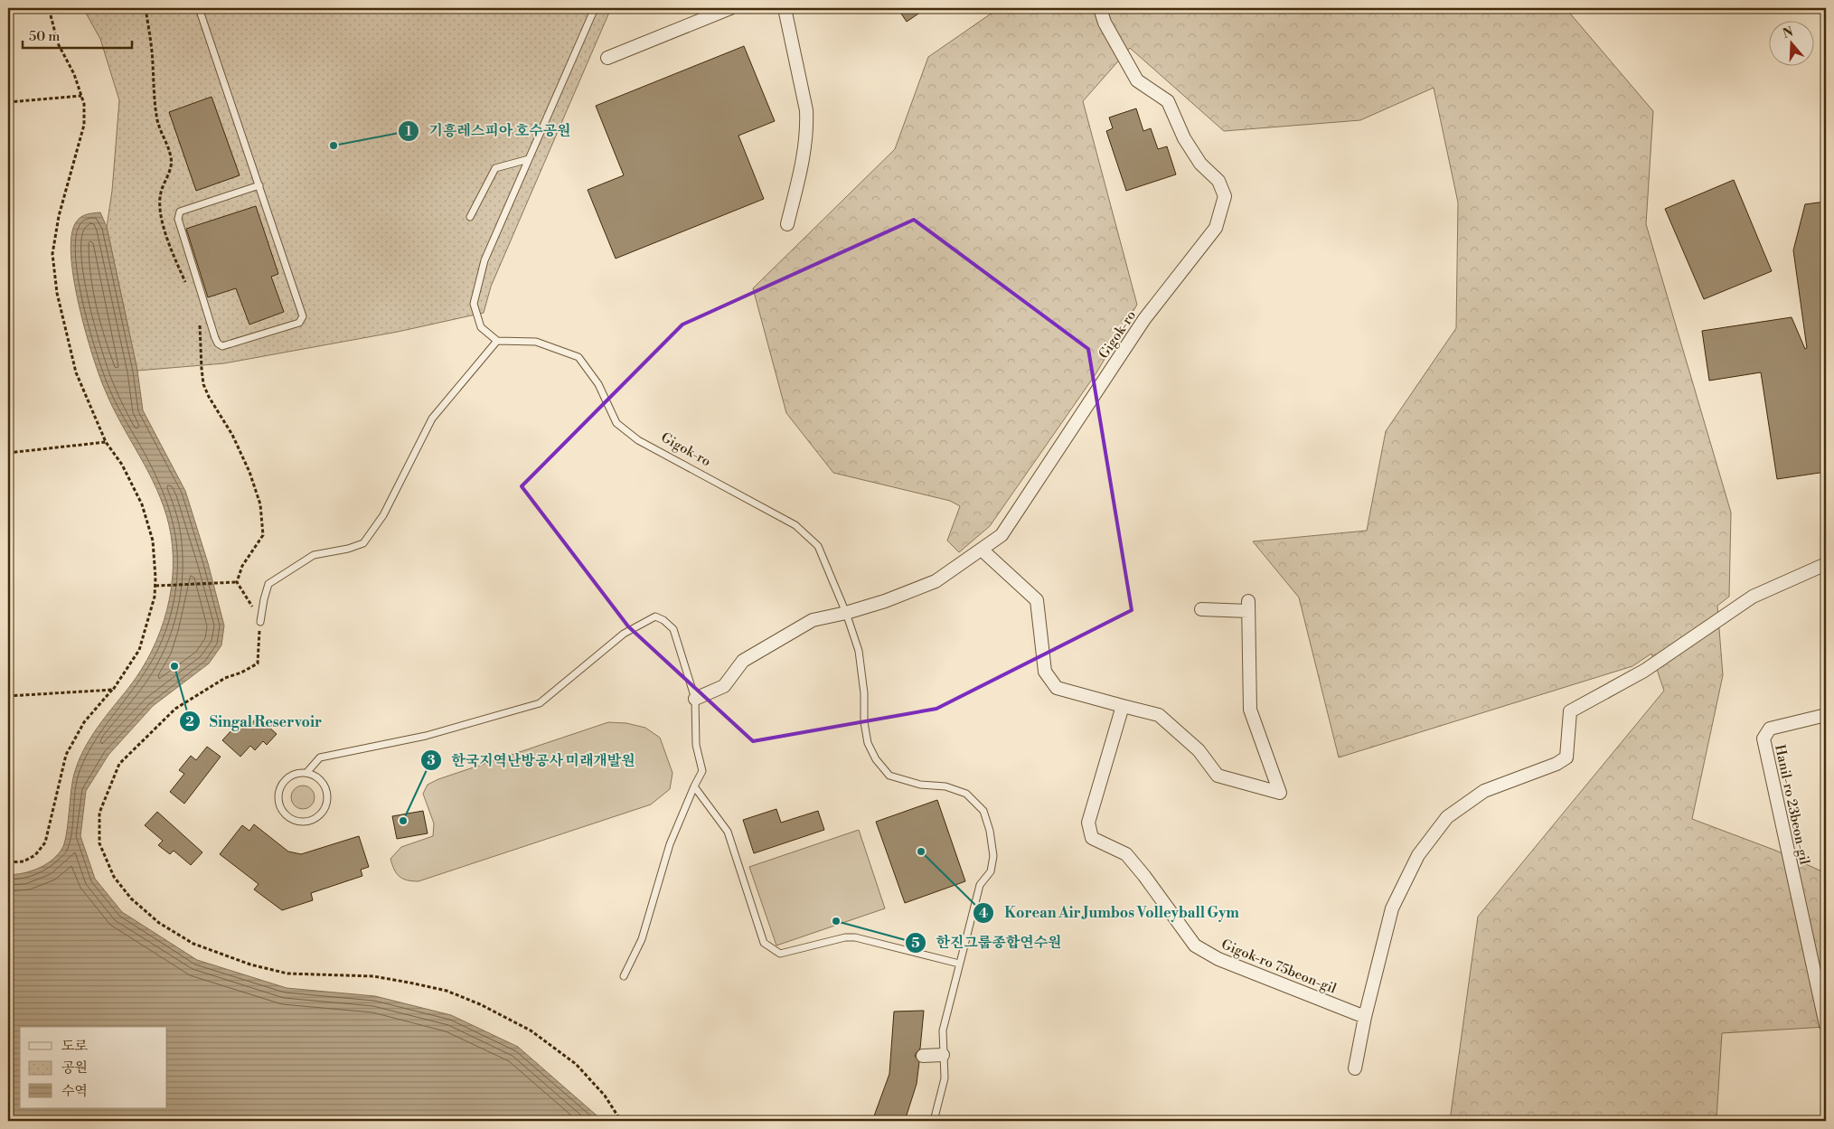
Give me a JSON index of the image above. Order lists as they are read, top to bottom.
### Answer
{
  "streets": {
    "street": ["Gigok-ro", "Hanil-ro 23beon-gil", "Gigok-ro 75beon-gil"]
  },
  "places": [
    "기흥레스피아 호수공원",
    "Singal Reservoir",
    "한국지역난방공사 미래개발원",
    "Korean Air Jumbos Volleyball Gym",
    "한진그룹종합연수원"
  ],
  "legend": ["도로", "공원", "수역"],
  "scale_bar": "50 m",
  "north": "top"
}
